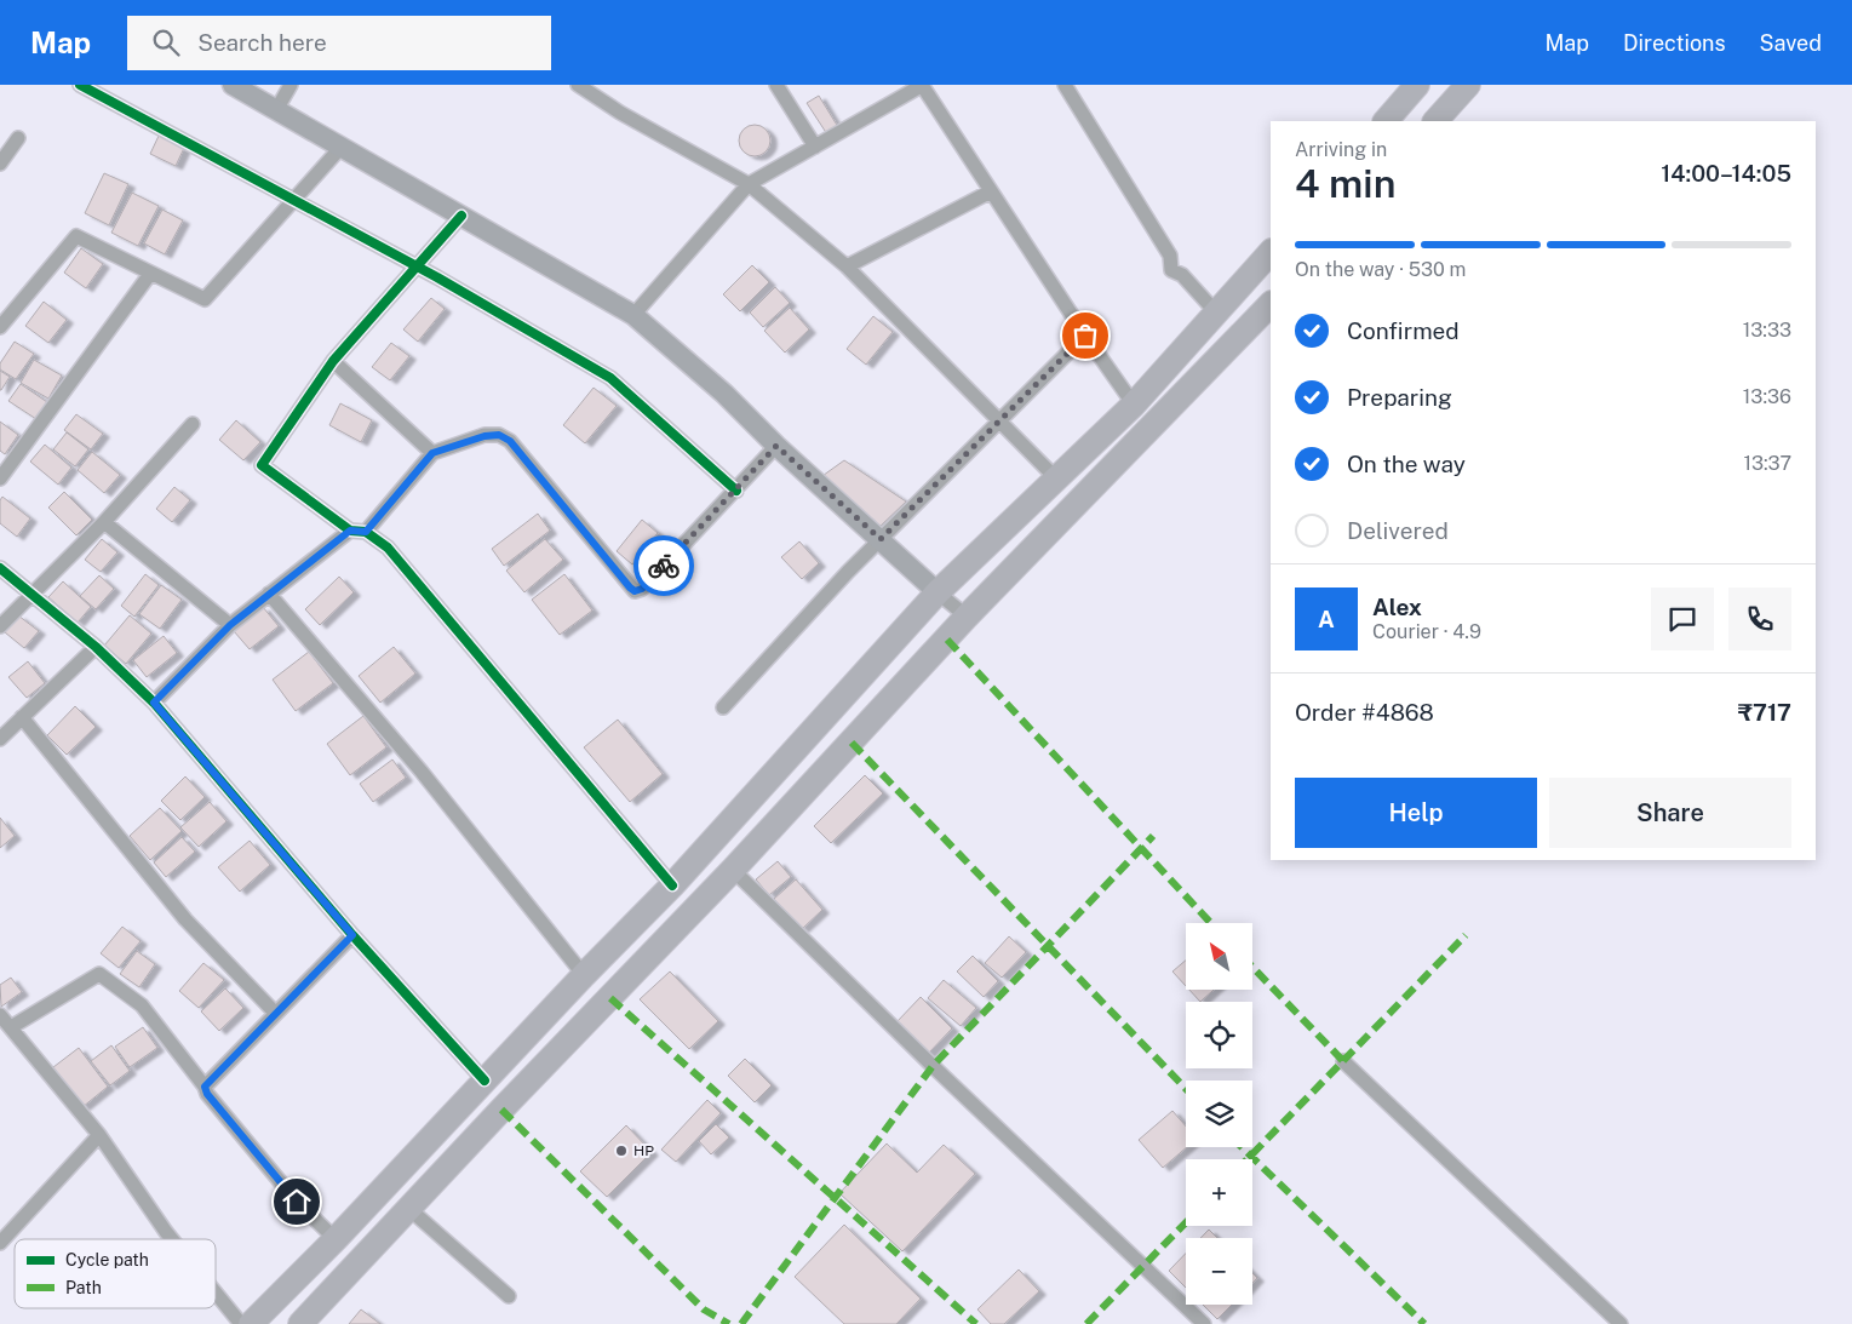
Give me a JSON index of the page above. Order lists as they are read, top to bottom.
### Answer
{
  "places": ["HP"],
  "legend": ["Cycle path", "Path"],
  "north": "top left",
  "page": {
    "header": "Map",
    "search": "Search here",
    "nav": ["Map", "Directions", "Saved"],
    "heading": ["4 min", "Arriving in", "14:00–14:05"],
    "panel": [
      "Alex",
      "Courier · 4.9",
      "Order #4868",
      "₹717"
    ],
    "bar": "On the way · 530 m",
    "list": [
      ["Confirmed", "13:33"],
      ["Preparing", "13:36"],
      ["On the way", "13:37"],
      "Delivered"
    ],
    "round": "A",
    "buttons": ["Help", "Share"],
    "map_buttons": ["+", "−"]
  }
}
